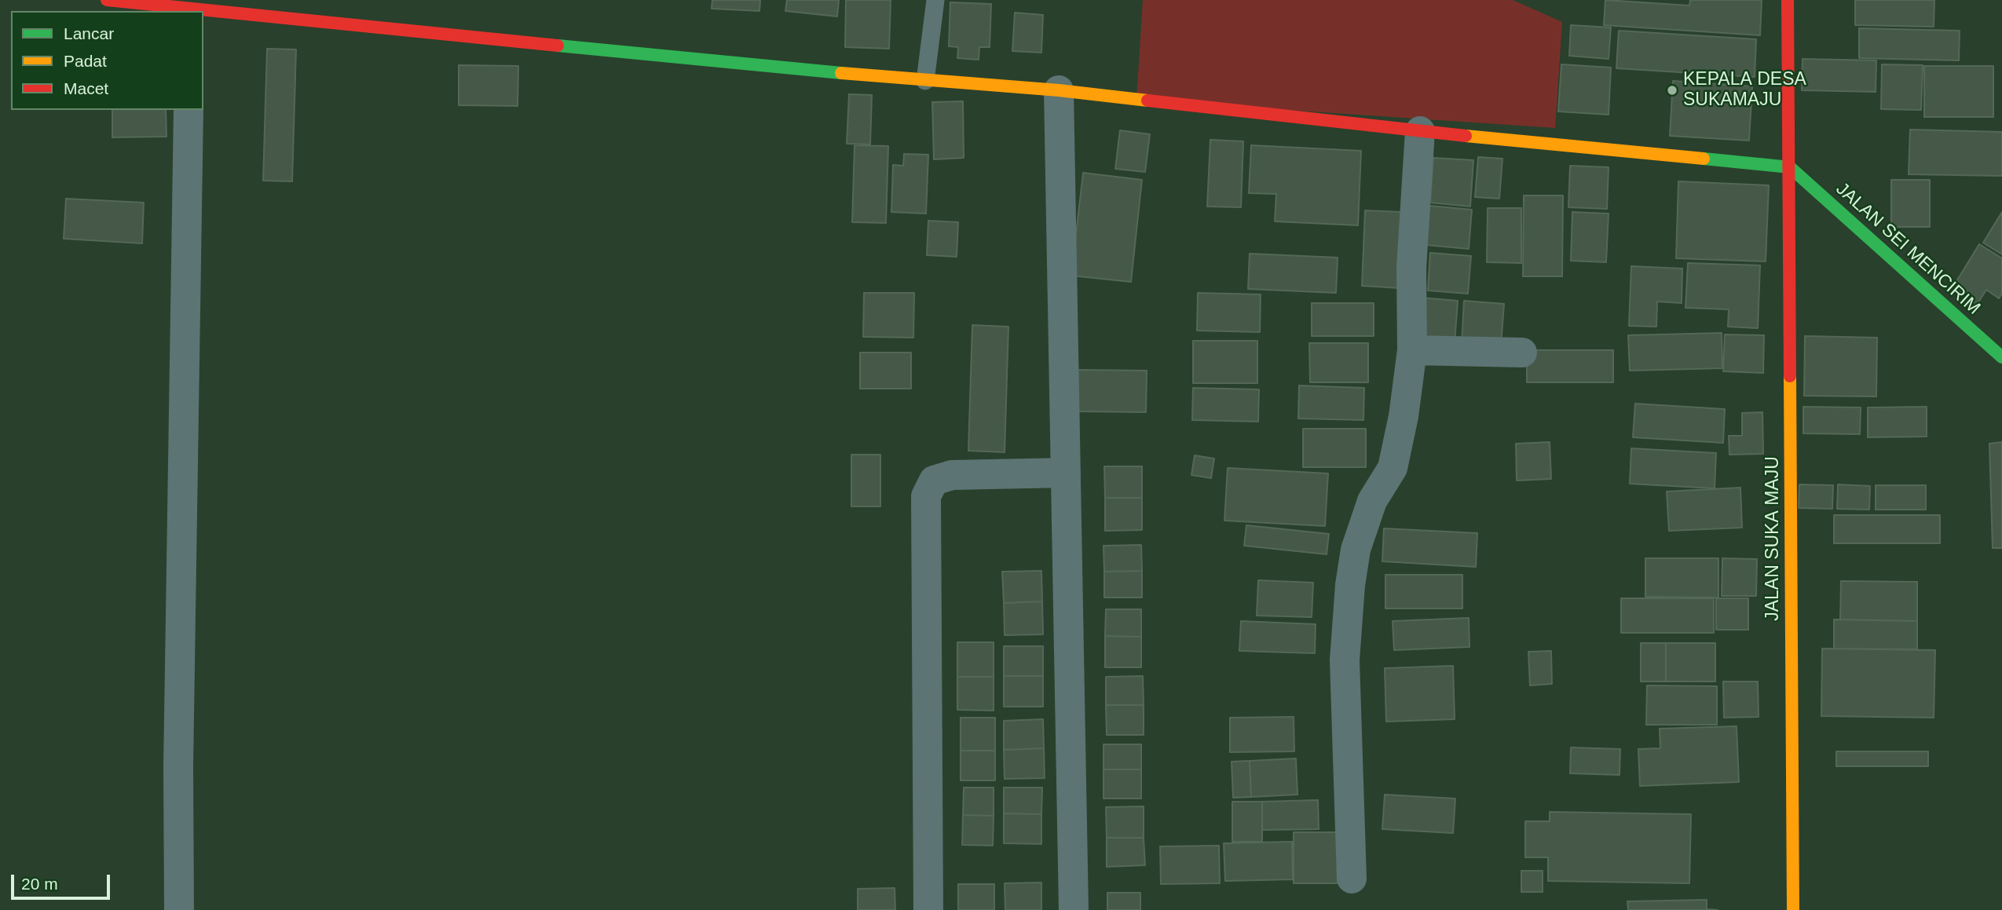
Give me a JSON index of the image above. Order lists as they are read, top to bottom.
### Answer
{
  "streets": {
    "street": ["JALAN SEI MENCIRIM", "JALAN SUKA MAJU"]
  },
  "crossings": [
    ["JALAN SEI MENCIRIM", "JALAN SUKA MAJU"]
  ],
  "places": ["KEPALA DESA SUKAMAJU"],
  "legend": ["Lancar", "Padat", "Macet"],
  "scale_bar": "20 m"
}
